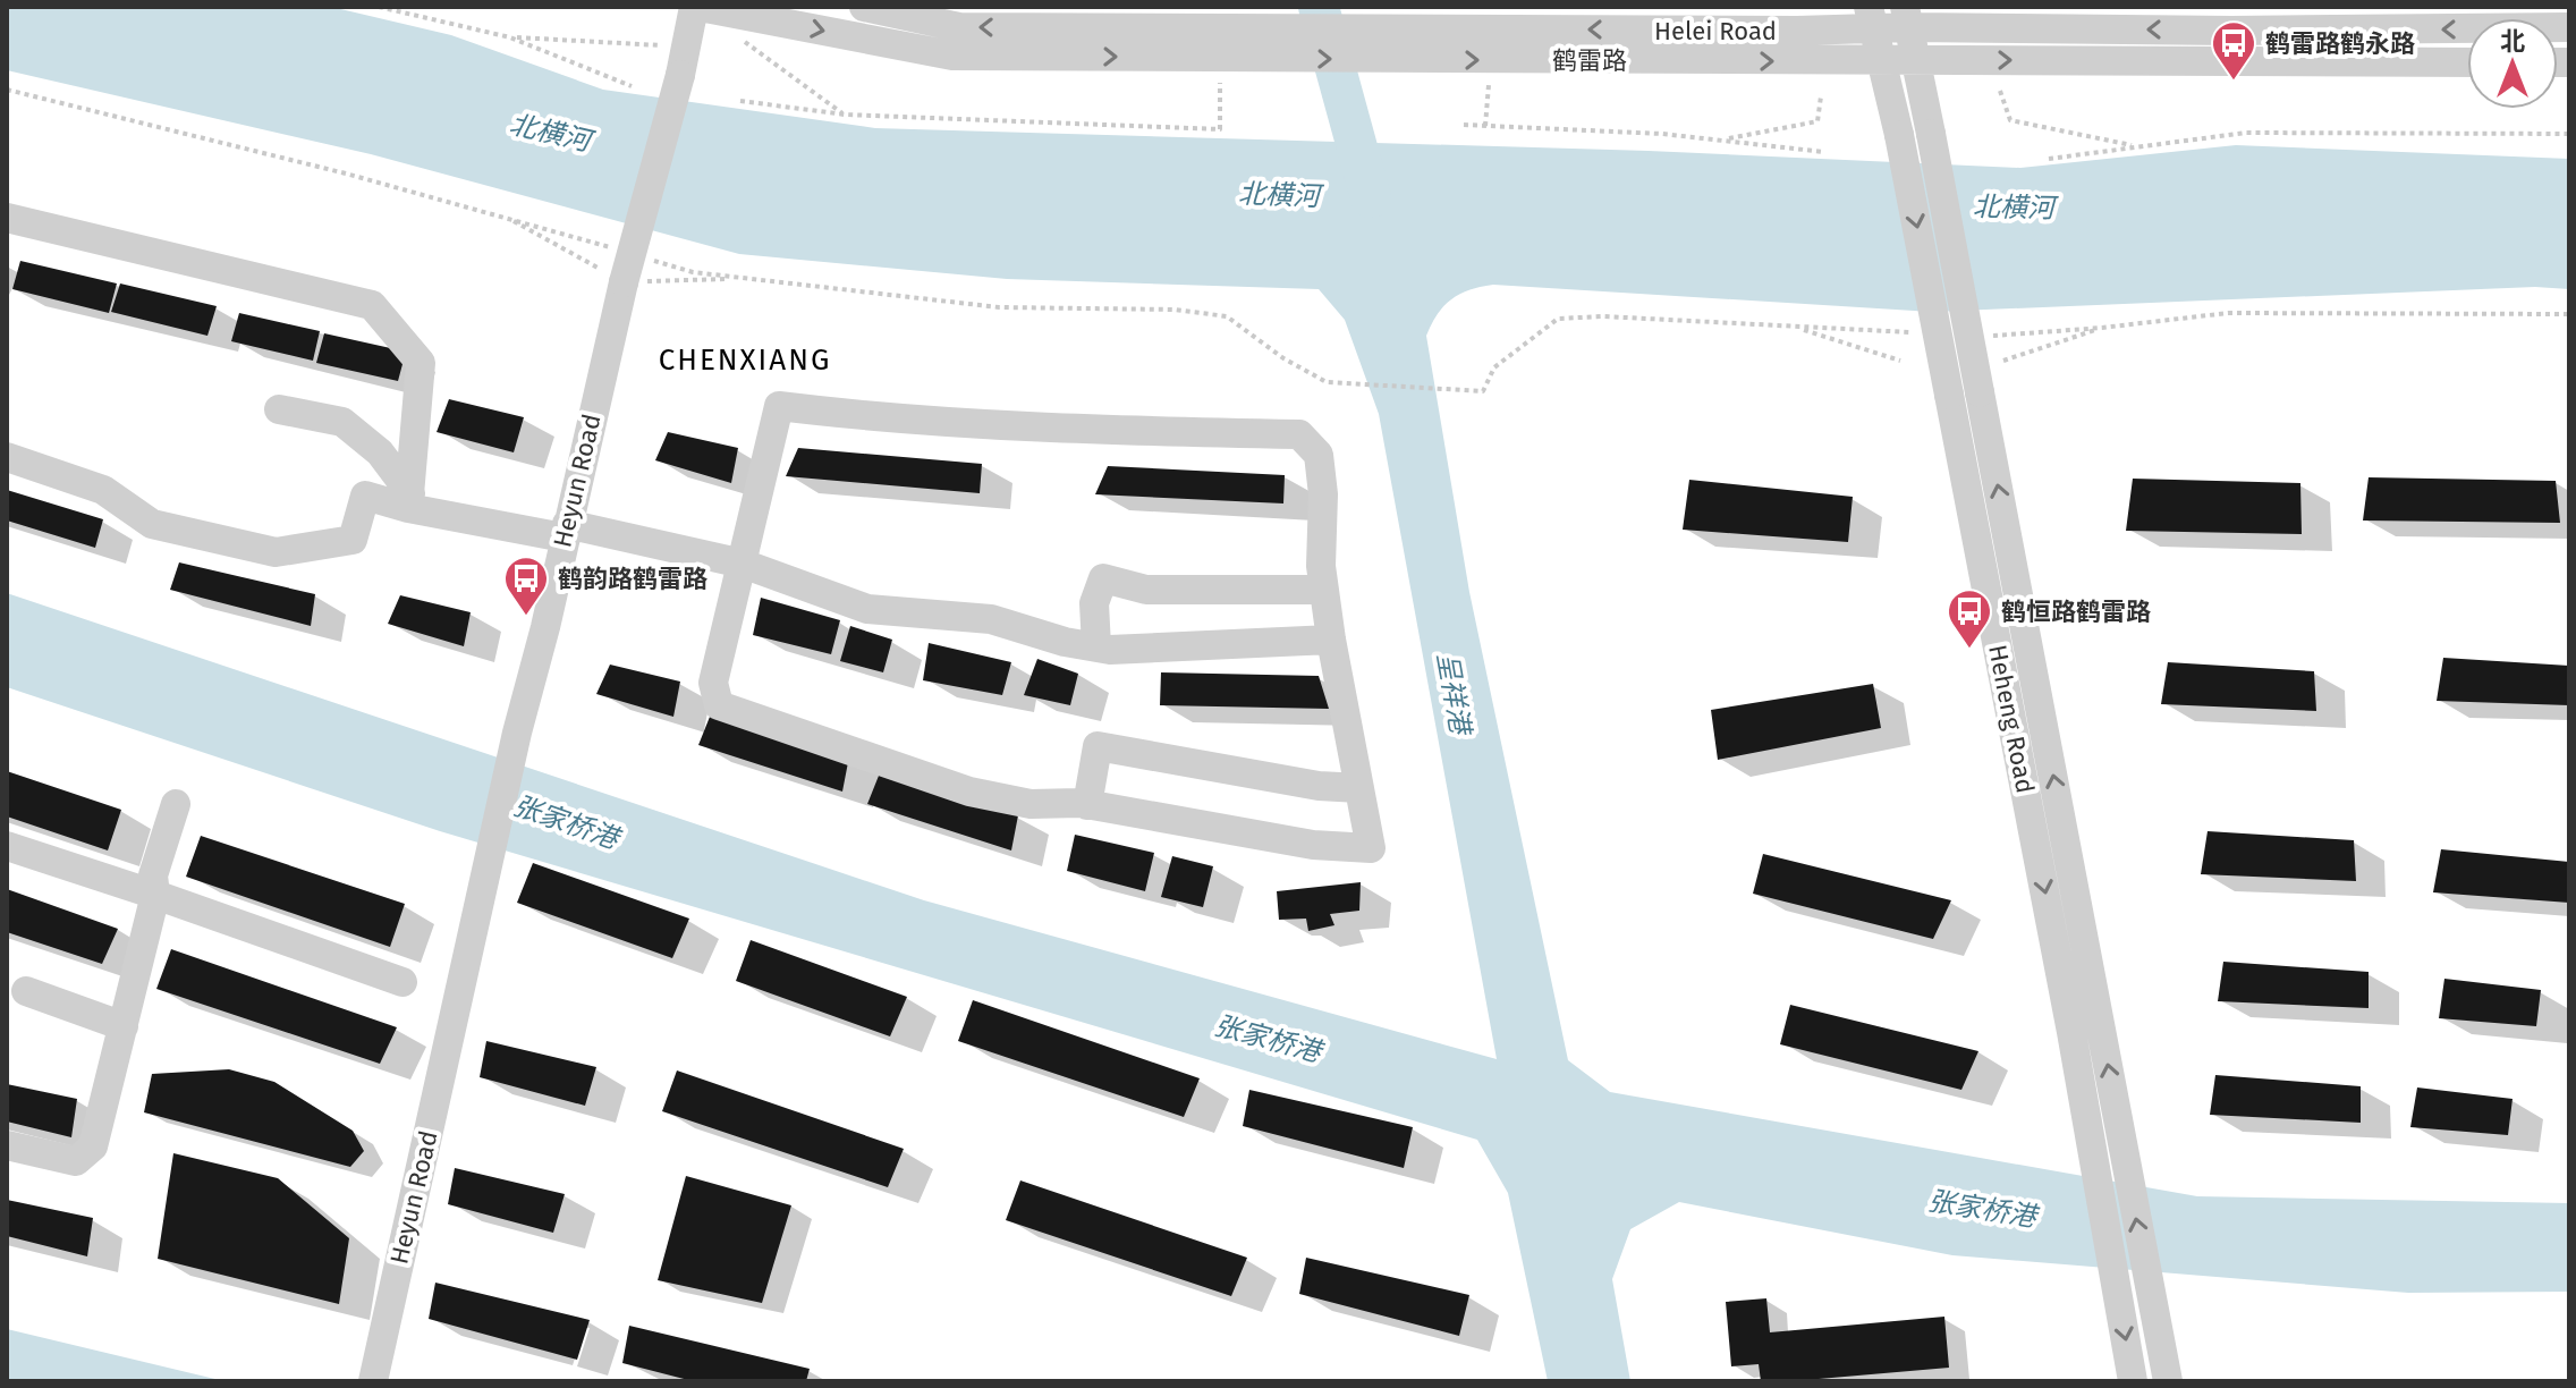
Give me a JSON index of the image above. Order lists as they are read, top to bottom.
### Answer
{
  "streets": {
    "street": [
      "Helei Road",
      "鹤雷路",
      "Heyun Road",
      "Heheng Road"
    ]
  },
  "crossings": [
    ["Helei Road", "鹤雷路"],
    ["Helei Road", "Heheng Road"],
    ["鹤雷路", "Heyun Road"],
    ["鹤雷路", "Heheng Road"]
  ],
  "one_way": ["Helei Road", "鹤雷路"],
  "districts": ["CHENXIANG"],
  "water": ["北横河", "呈祥港", "张家桥港"],
  "places": {
    "bus stop": ["鹤雷路鹤永路", "鹤韵路鹤雷路", "鹤恒路鹤雷路"]
  },
  "north": "top"
}
